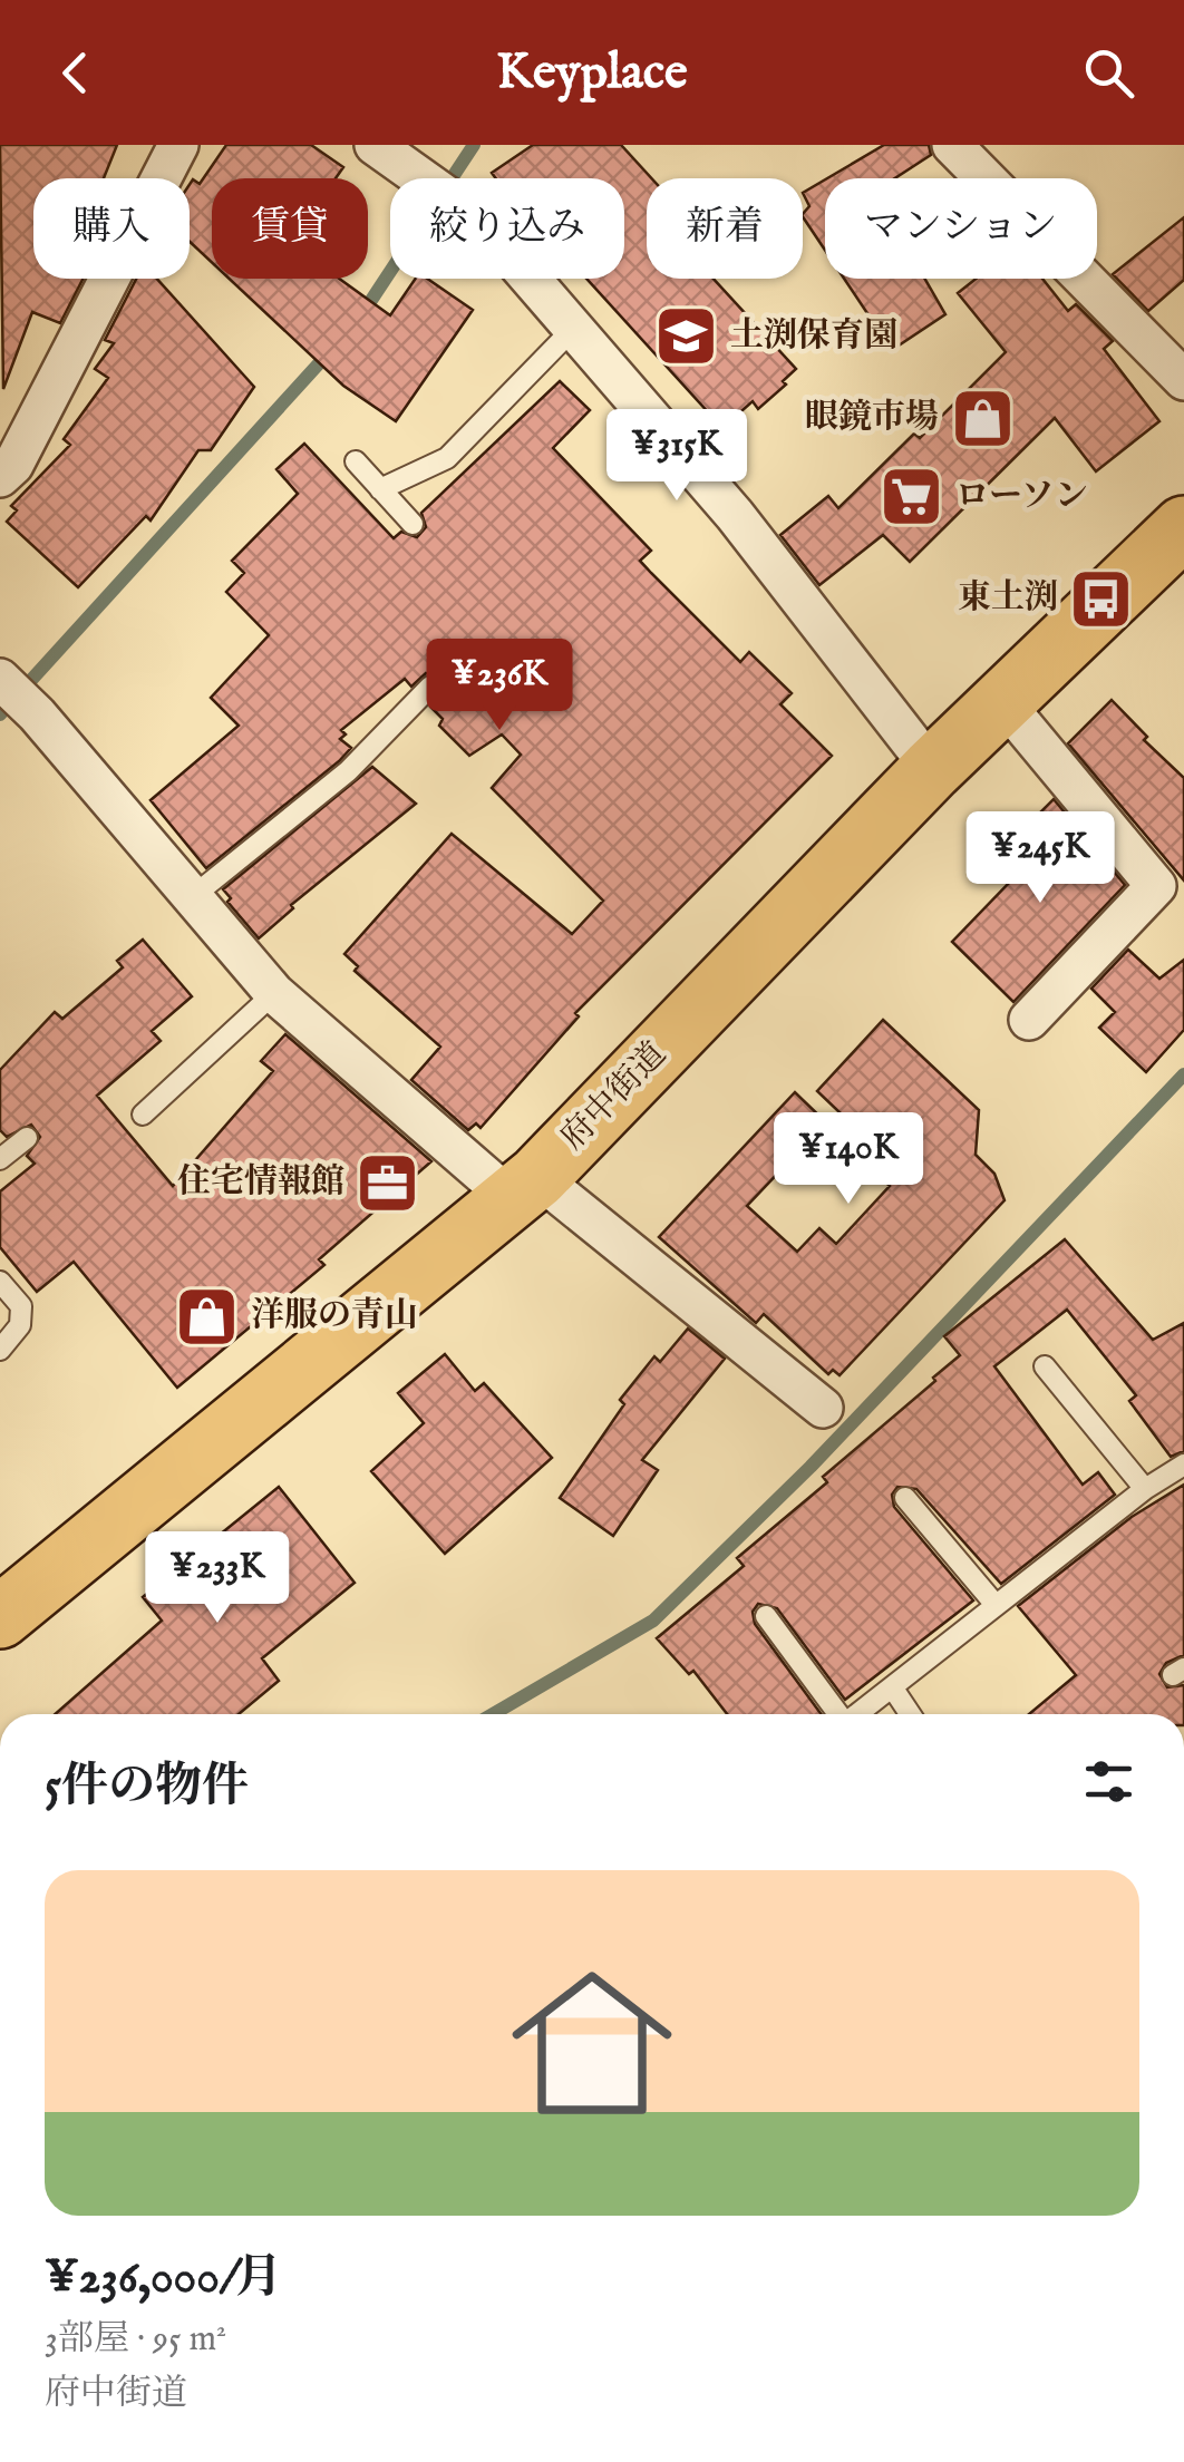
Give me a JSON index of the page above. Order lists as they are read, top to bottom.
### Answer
{
  "streets": {
    "main road": ["府中街道"]
  },
  "places": {
    "school or university": ["土渕保育園"],
    "shop": ["眼鏡市場", "洋服の青山"],
    "supermarket": ["ローソン"],
    "bus stop": ["東土渕"],
    "office": ["住宅情報館"]
  },
  "page": {
    "header": "Keyplace",
    "chip": [
      "購入",
      "賃貸",
      "絞り込み",
      "新着",
      "マンション"
    ],
    "price": [
      "¥315K",
      "¥236K",
      "¥245K",
      "¥140K",
      "¥233K"
    ],
    "heading": "5件の物件",
    "list": [
      {
        "name": "¥236,000/月",
        "note": "3部屋 · 95 m² · 府中街道"
      }
    ]
  }
}
